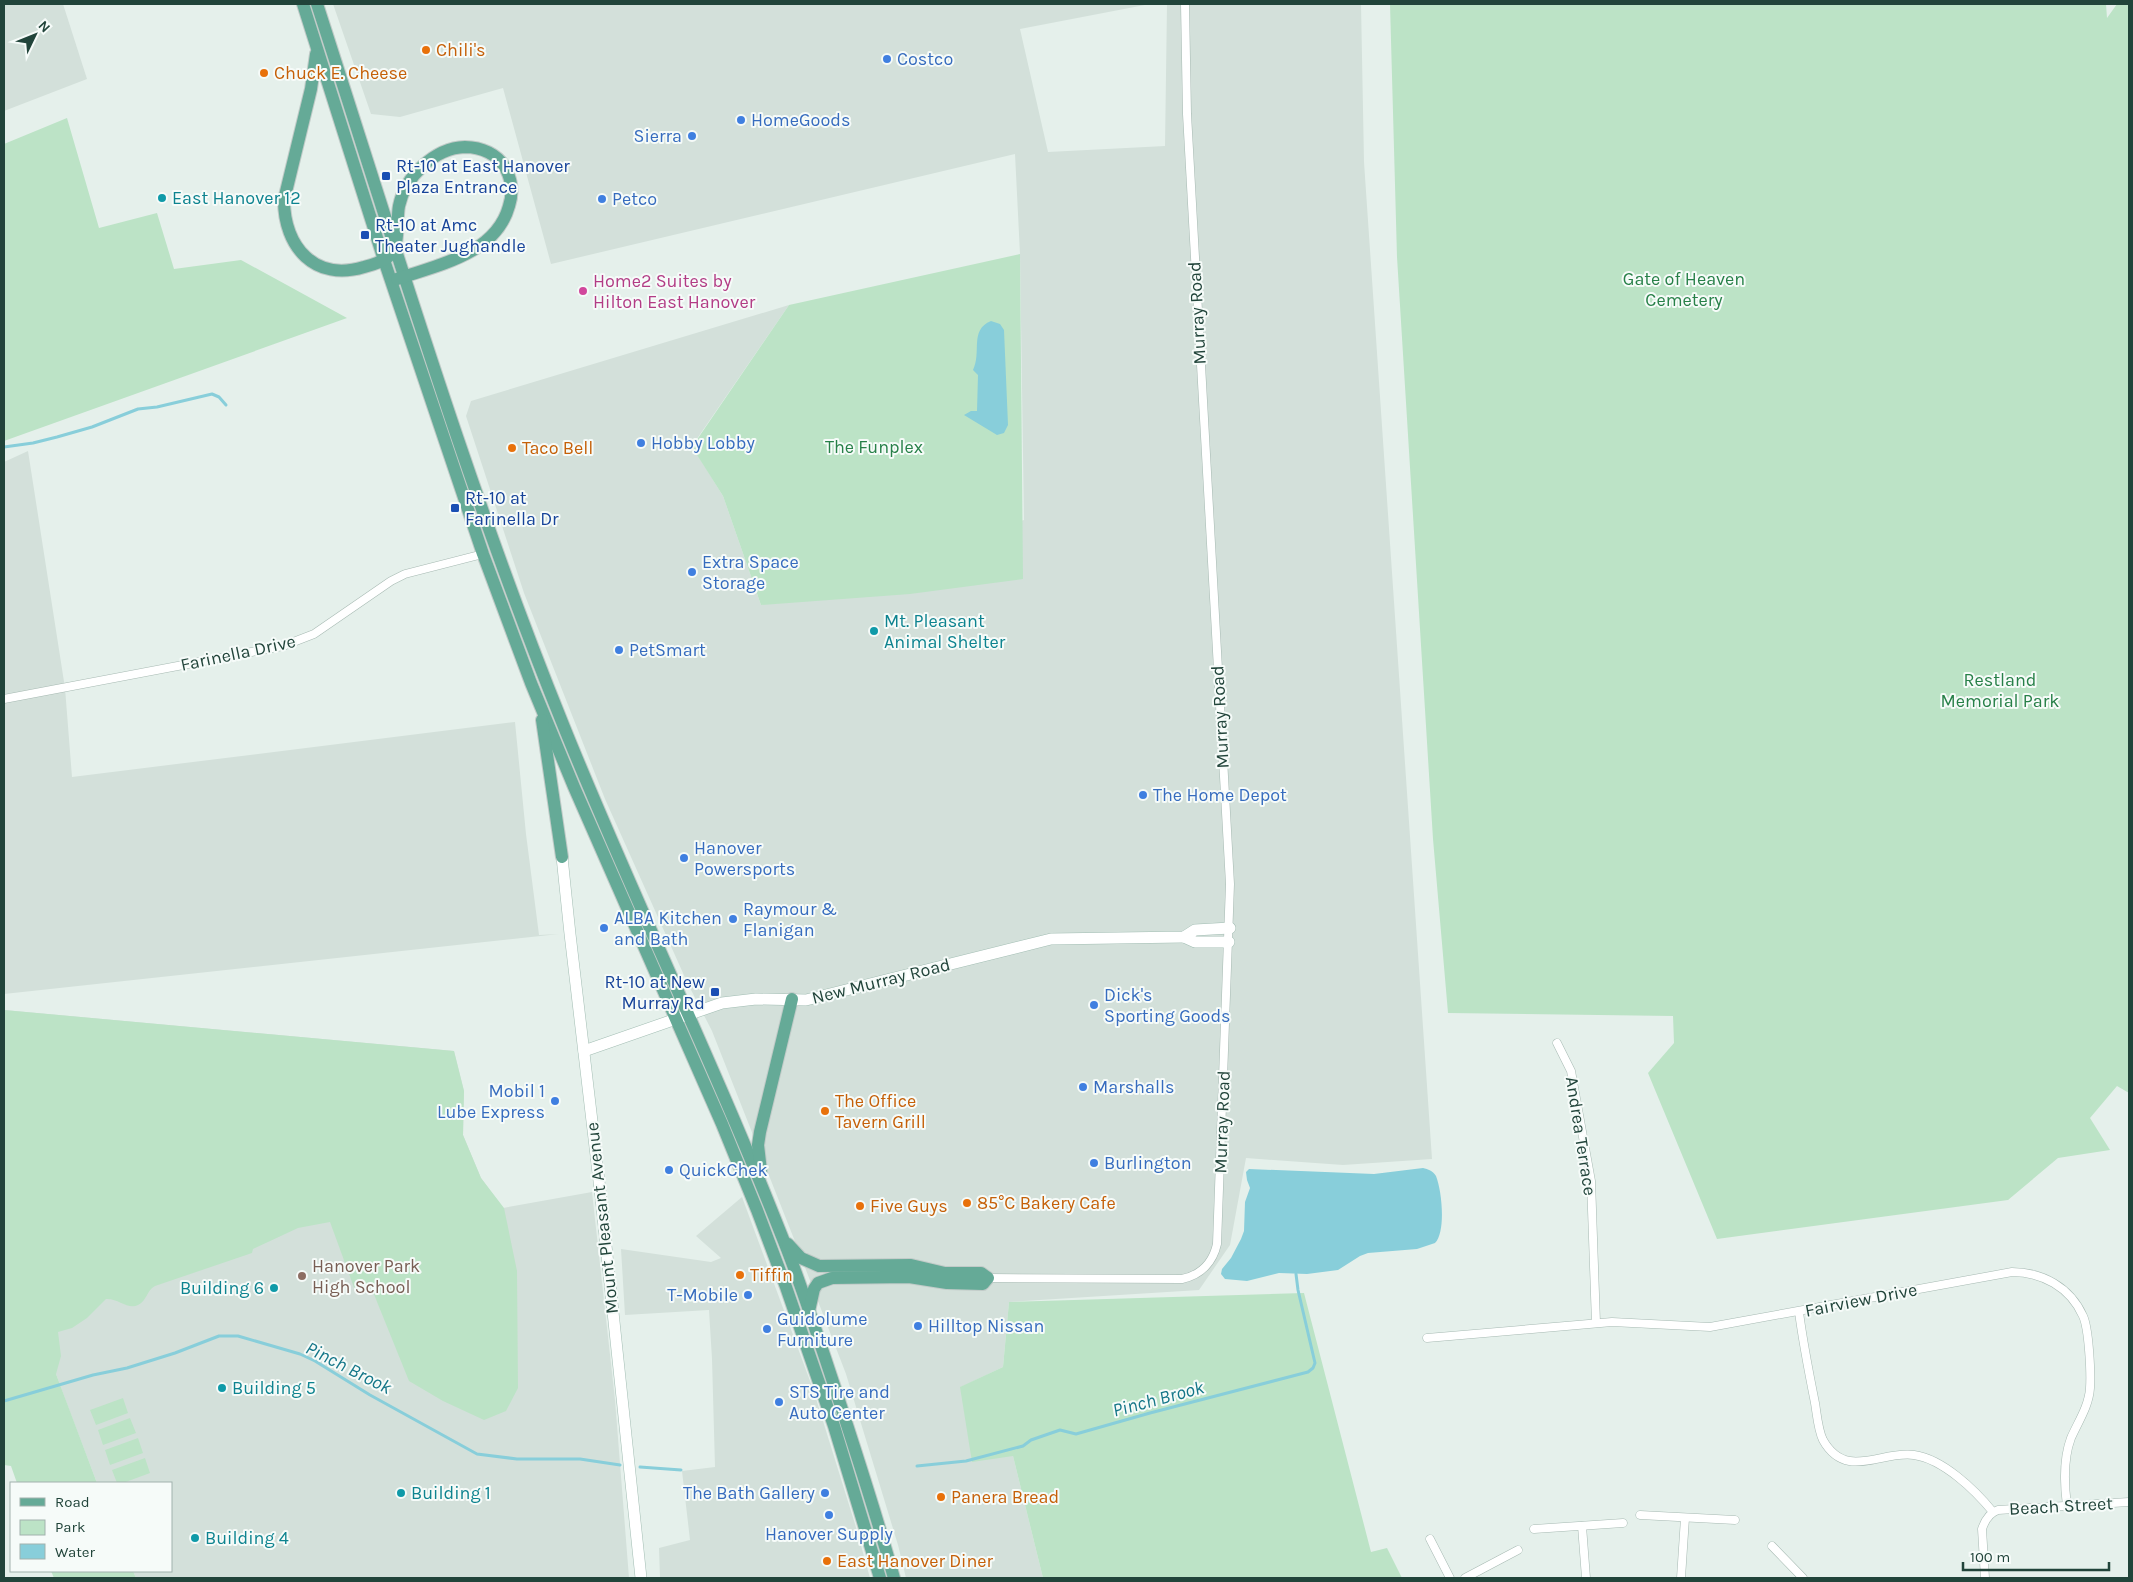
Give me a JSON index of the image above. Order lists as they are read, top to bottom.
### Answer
{
  "streets": {
    "street": [
      "Murray Road",
      "Farinella Drive",
      "New Murray Road",
      "Andrea Terrace",
      "Mount Pleasant Avenue",
      "Fairview Drive",
      "Beach Street"
    ]
  },
  "crossings": [
    ["Murray Road", "New Murray Road"],
    ["New Murray Road", "Mount Pleasant Avenue"],
    ["Andrea Terrace", "Fairview Drive"],
    ["Fairview Drive", "Beach Street"]
  ],
  "water": ["Pinch Brook"],
  "parks": ["Gate of Heaven Cemetery", "The Funplex", "Restland Memorial Park"],
  "places": {
    "other": [
      "Chili's",
      "Costco",
      "Chuck E. Cheese",
      "HomeGoods",
      "Sierra",
      "East Hanover 12",
      "Petco",
      "Home2 Suites by Hilton East Hanover",
      "Hobby Lobby",
      "Taco Bell",
      "Extra Space Storage",
      "Mt. Pleasant Animal Shelter",
      "PetSmart",
      "The Home Depot",
      "Hanover Powersports",
      "Raymour & Flanigan",
      "ALBA Kitchen and Bath",
      "Dick's Sporting Goods",
      "Marshalls",
      "Mobil 1 Lube Express",
      "The Office Tavern Grill",
      "Burlington",
      "QuickChek",
      "85°C Bakery Cafe",
      "Five Guys",
      "Tiffin",
      "Hanover Park High School",
      "Building 6",
      "T-Mobile",
      "Hilltop Nissan",
      "Guidolume Furniture",
      "Building 5",
      "STS Tire and Auto Center",
      "Building 1",
      "The Bath Gallery",
      "Panera Bread",
      "Hanover Supply",
      "Building 4",
      "East Hanover Diner"
    ],
    "transit": [
      "Rt-10 at East Hanover Plaza Entrance",
      "Rt-10 at Amc Theater Jughandle",
      "Rt-10 at Farinella Dr",
      "Rt-10 at New Murray Rd"
    ]
  },
  "legend": ["Road", "Park", "Water"],
  "scale_bar": "100 m",
  "north": "top right"
}
